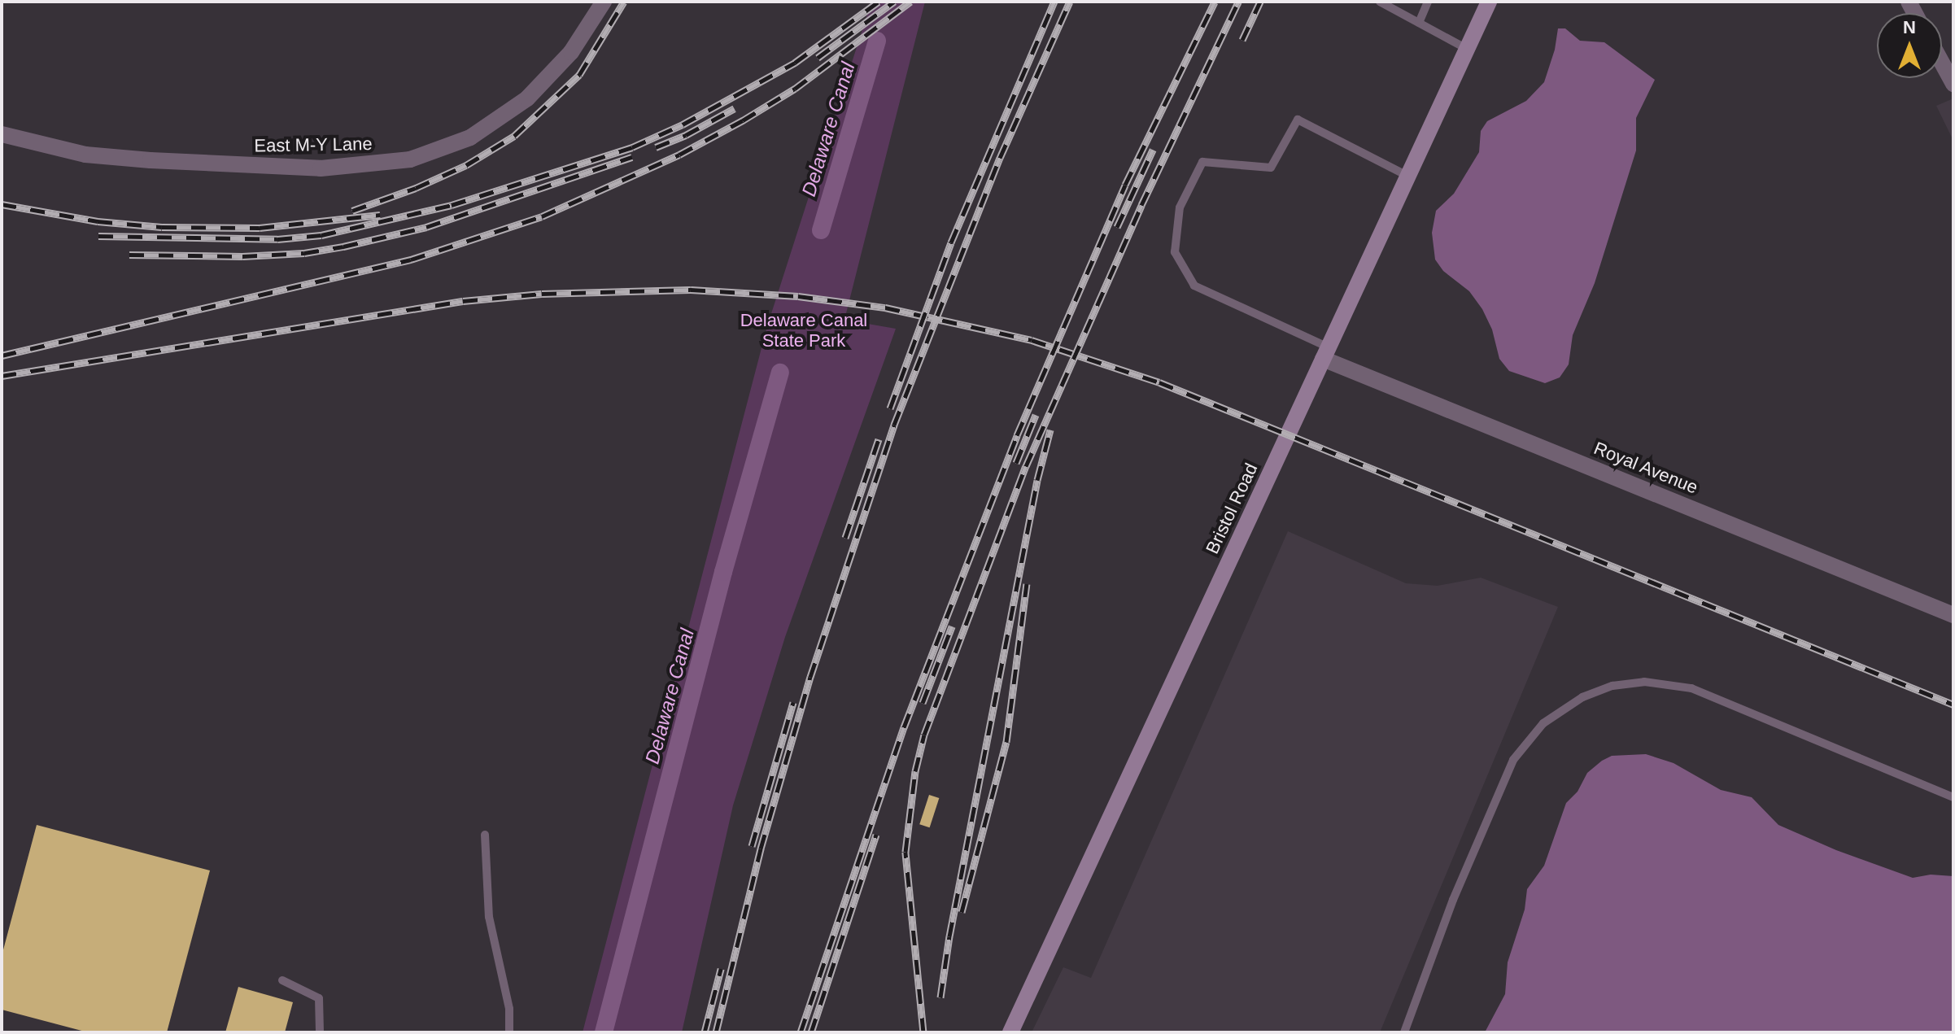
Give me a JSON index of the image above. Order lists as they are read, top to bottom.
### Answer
{
  "streets": {
    "main road": ["Bristol Road"],
    "street": ["East M-Y Lane", "Royal Avenue"]
  },
  "crossings": [
    ["Royal Avenue", "Bristol Road"]
  ],
  "water": ["Delaware Canal"],
  "parks": ["Delaware Canal State Park"],
  "north": "top"
}
